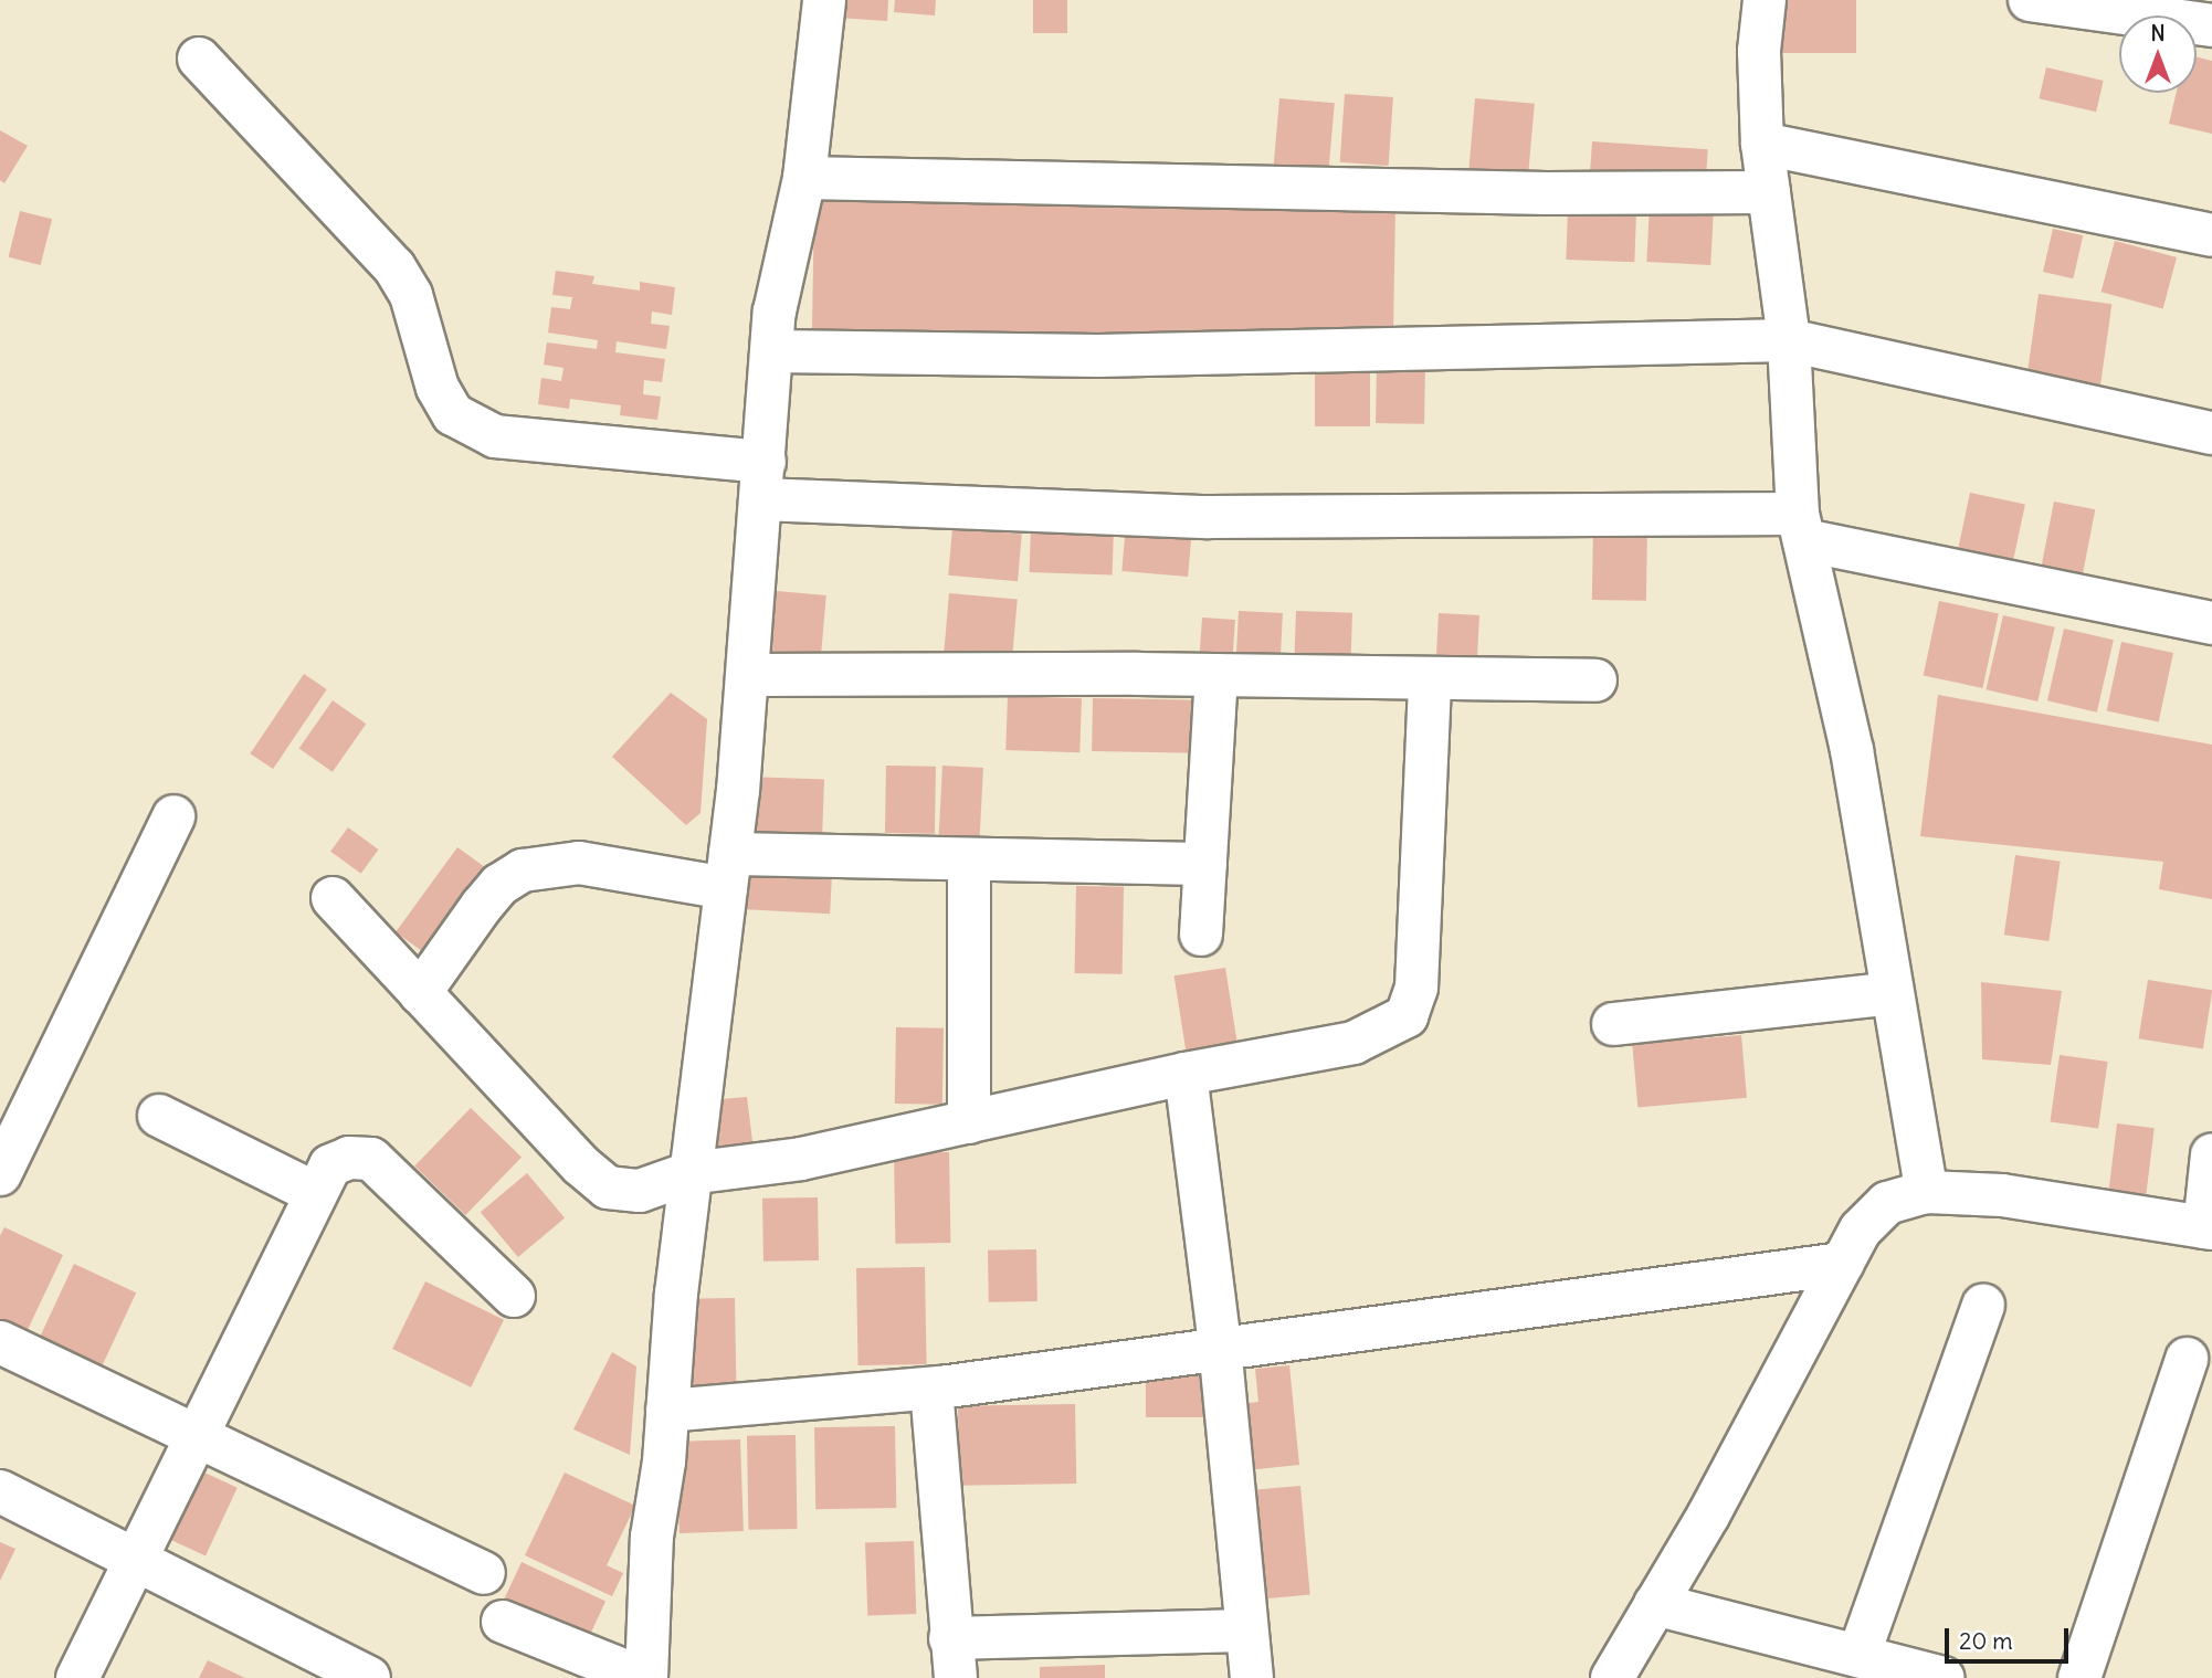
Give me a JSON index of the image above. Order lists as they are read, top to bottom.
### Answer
{
  "scale_bar": "20 m",
  "north": "top"
}
